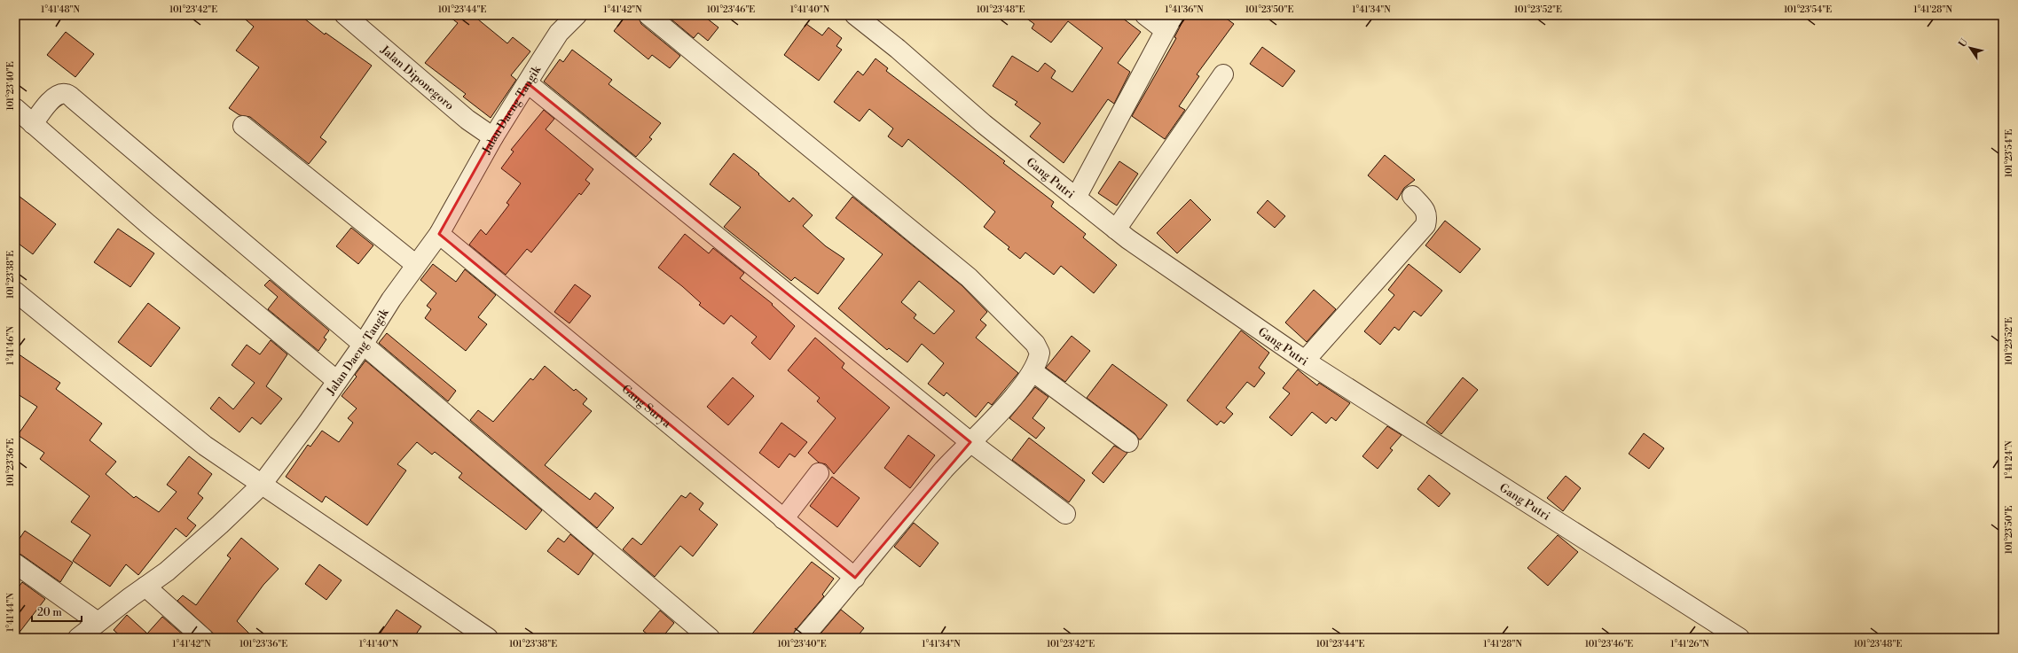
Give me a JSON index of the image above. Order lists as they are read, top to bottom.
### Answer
{
  "streets": {
    "street": [
      "Jalan Diponegoro",
      "Jalan Daeng Taugik",
      "Gang Putri",
      "Gang Surya"
    ]
  },
  "crossings": [
    ["Jalan Diponegoro", "Jalan Daeng Taugik"],
    ["Jalan Daeng Taugik", "Gang Surya"]
  ],
  "scale_bar": "20 m",
  "north": "top left",
  "coordinates": [
    "1°41'48\"N",
    "101°23'42\"E",
    "101°23'44\"E",
    "1°41'42\"N",
    "101°23'46\"E",
    "1°41'40\"N",
    "101°23'48\"E",
    "1°41'36\"N",
    "101°23'50\"E",
    "1°41'34\"N",
    "101°23'52\"E",
    "101°23'54\"E",
    "1°41'28\"N",
    "101°23'40\"E",
    "101°23'38\"E",
    "1°41'46\"N",
    "1°41'24\"N",
    "101°23'36\"E",
    "1°41'44\"N",
    "1°41'26\"N"
  ]
}
